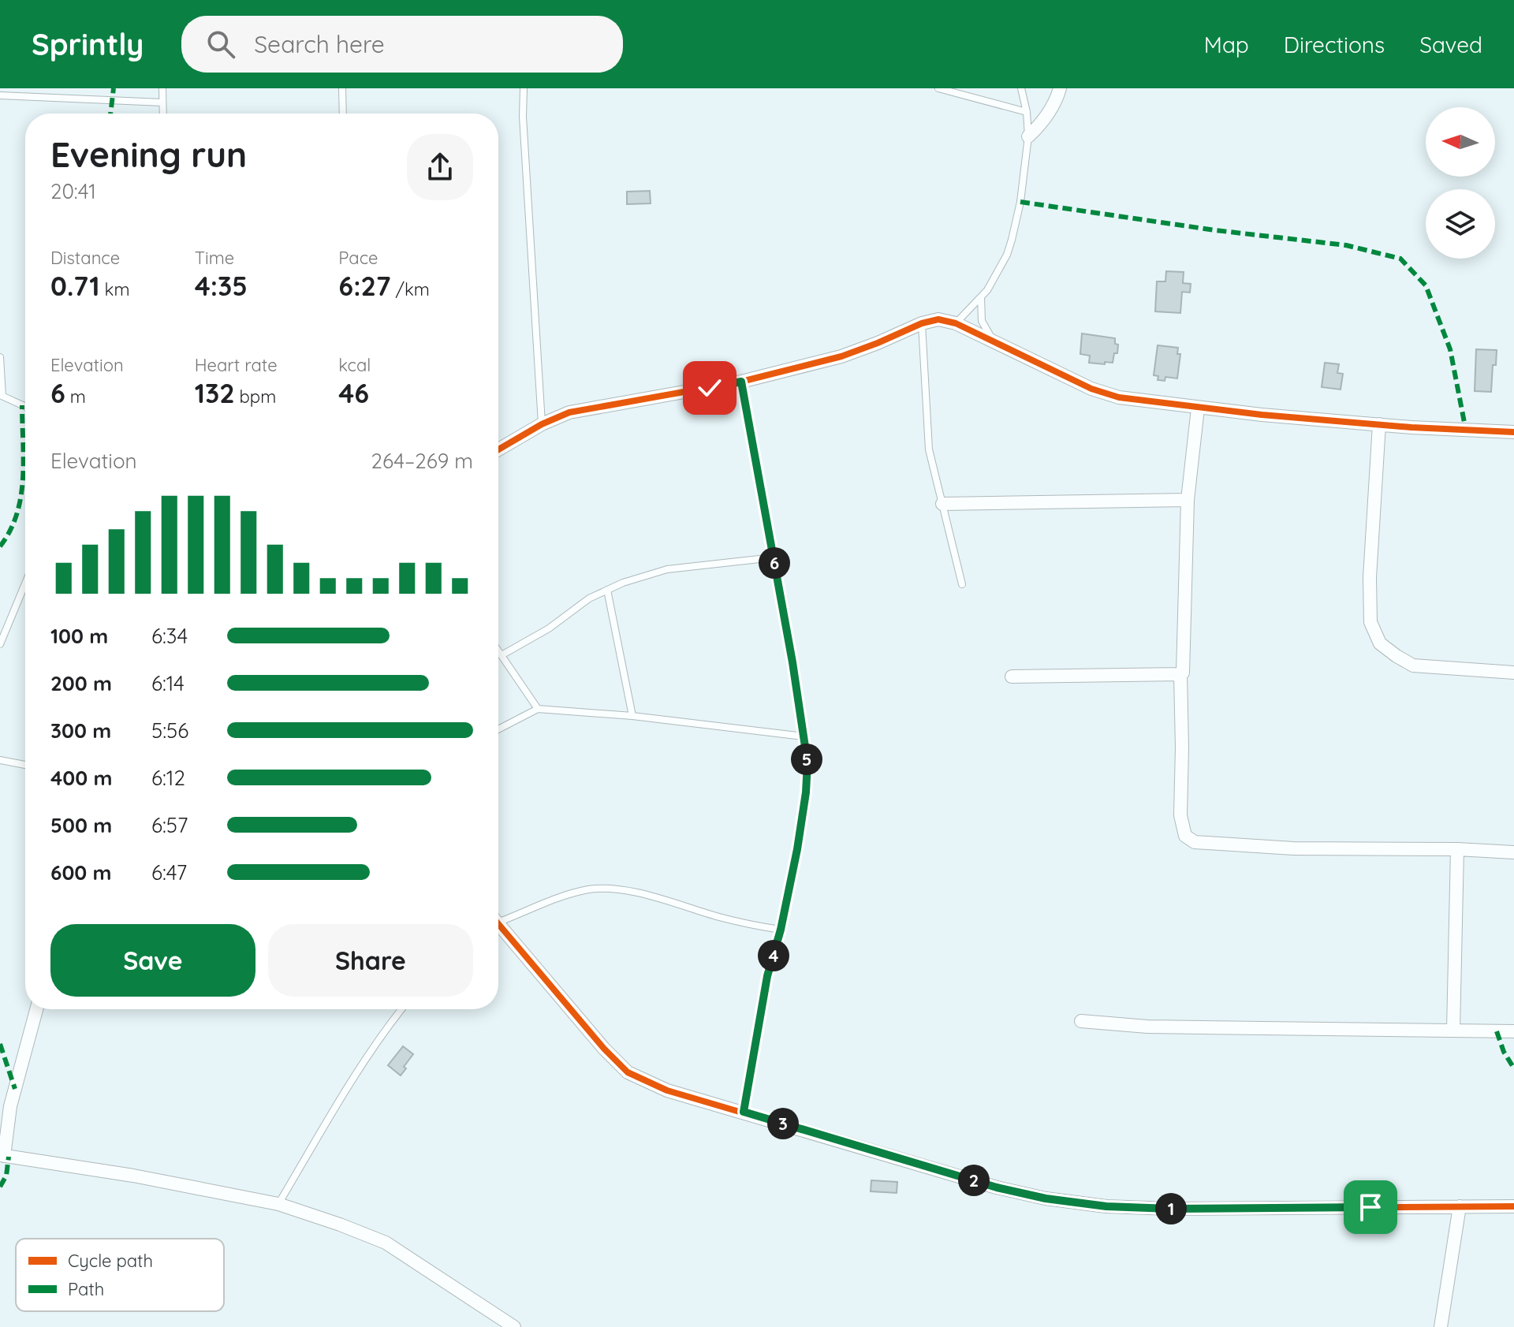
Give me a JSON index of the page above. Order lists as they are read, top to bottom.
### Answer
{
  "legend": ["Cycle path", "Path"],
  "north": "left",
  "page": {
    "header": "Sprintly",
    "search": "Search here",
    "nav": ["Map", "Directions", "Saved"],
    "heading": ["Evening run", "20:41"],
    "stats": [
      ["Distance", "0.71 km"],
      ["Time", "4:35"],
      ["Pace", "6:27 /km"],
      ["Elevation", "6 m"],
      ["Heart rate", "132 bpm"],
      ["kcal", "46"]
    ],
    "chart": ["Elevation", "264–269 m"],
    "pins": [
      "6",
      "5",
      "4",
      "3",
      "2",
      "1"
    ],
    "list": [
      {
        "name": "100 m",
        "note": "6:34"
      },
      {
        "name": "200 m",
        "note": "6:14"
      },
      {
        "name": "300 m",
        "note": "5:56"
      },
      {
        "name": "400 m",
        "note": "6:12"
      },
      {
        "name": "500 m",
        "note": "6:57"
      },
      {
        "name": "600 m",
        "note": "6:47"
      }
    ],
    "buttons": ["Save", "Share"]
  }
}
